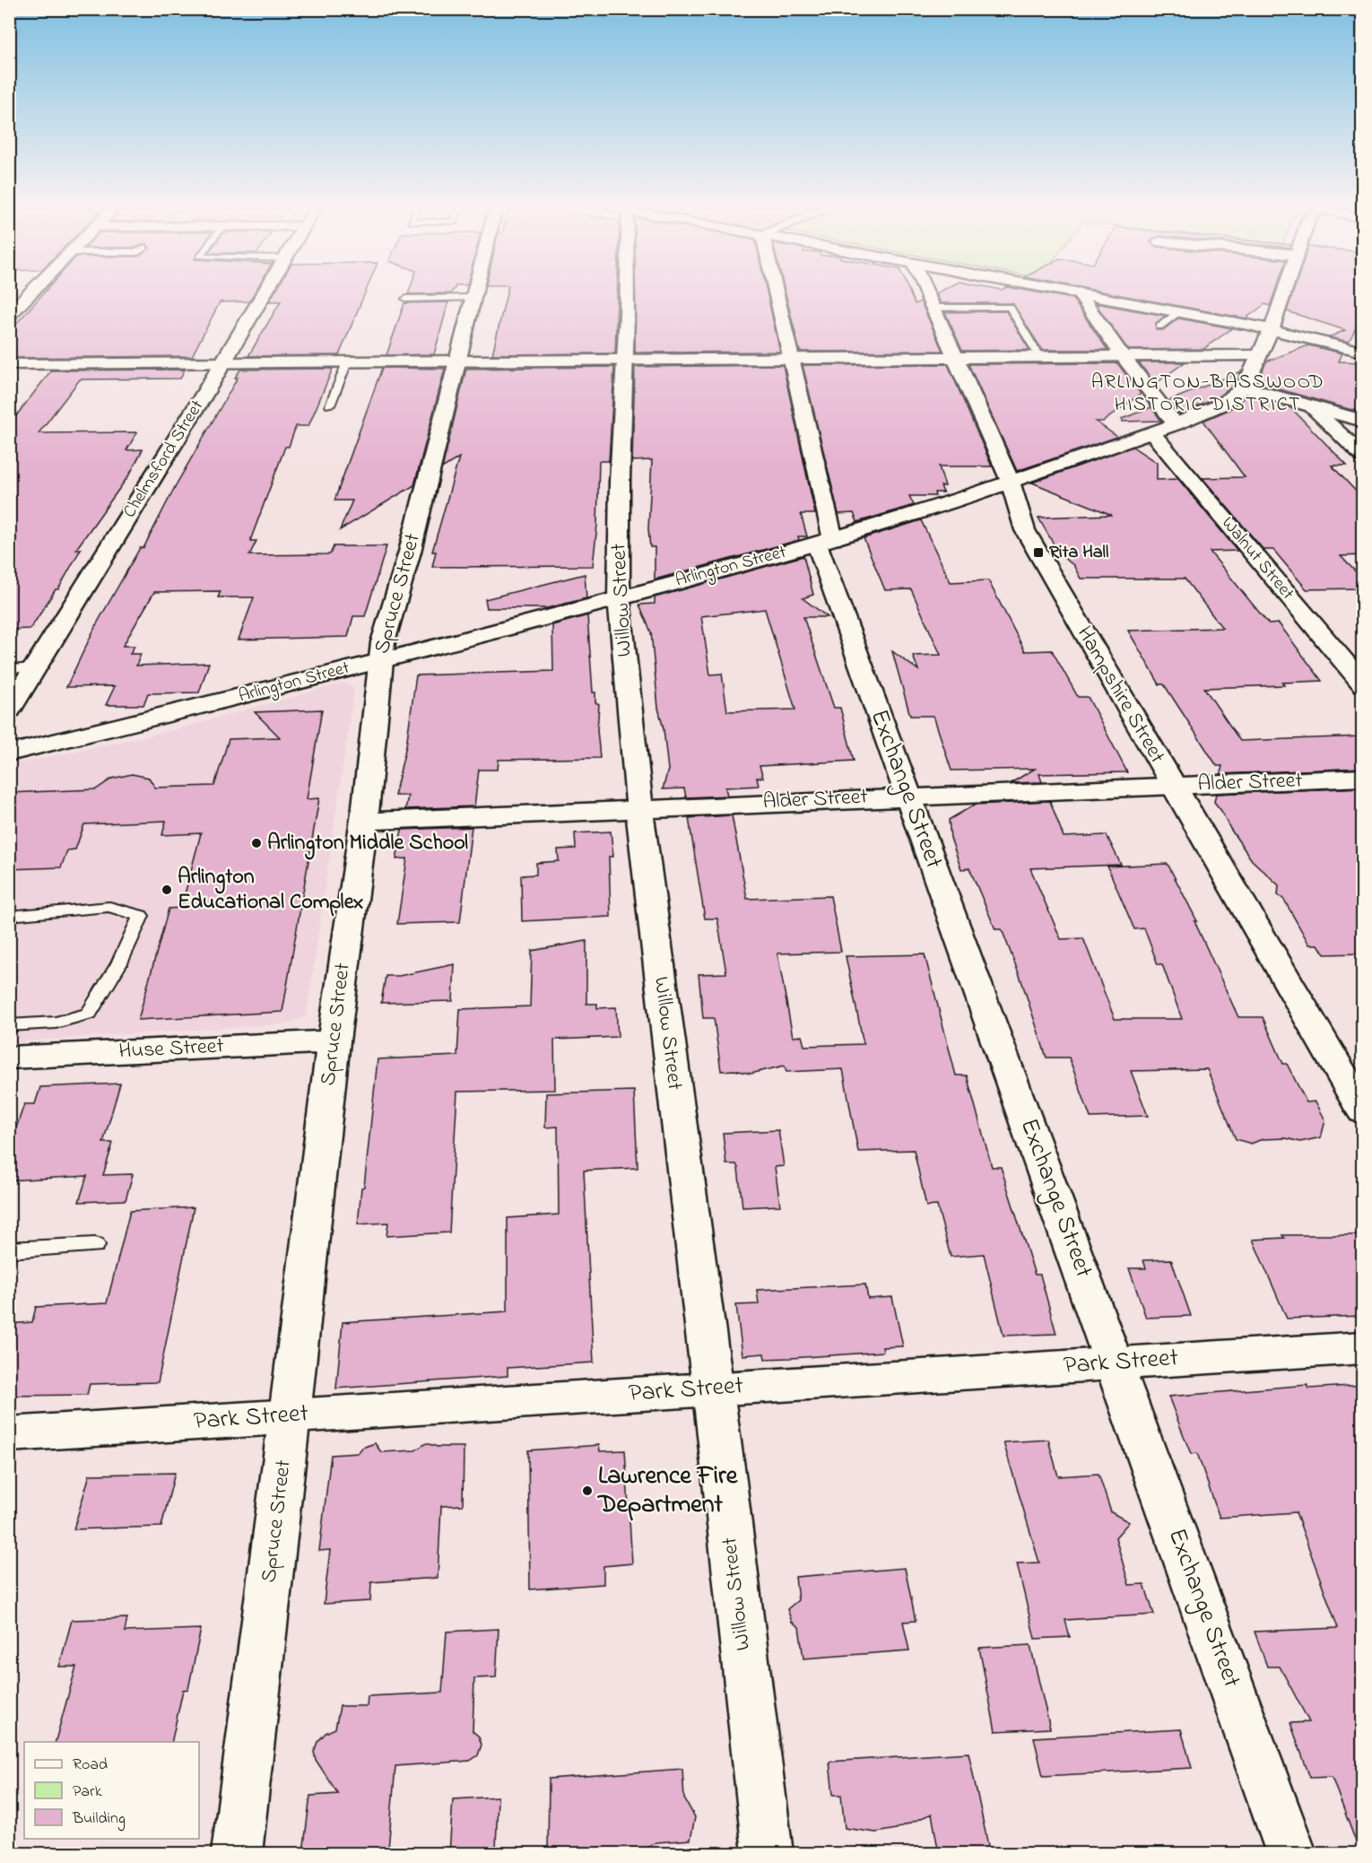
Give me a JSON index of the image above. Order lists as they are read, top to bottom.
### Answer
{
  "streets": {
    "street": [
      "Chelmsford Street",
      "Walnut Street",
      "Arlington Street",
      "Spruce Street",
      "Willow Street",
      "Hampshire Street",
      "Alder Street",
      "Exchange Street",
      "Huse Street",
      "Park Street"
    ]
  },
  "crossings": [
    ["Walnut Street", "Arlington Street"],
    ["Arlington Street", "Spruce Street"],
    ["Arlington Street", "Willow Street"],
    ["Arlington Street", "Hampshire Street"],
    ["Arlington Street", "Exchange Street"],
    ["Spruce Street", "Alder Street"],
    ["Spruce Street", "Huse Street"],
    ["Spruce Street", "Park Street"],
    ["Willow Street", "Alder Street"],
    ["Willow Street", "Park Street"],
    ["Hampshire Street", "Alder Street"],
    ["Alder Street", "Exchange Street"],
    ["Exchange Street", "Park Street"]
  ],
  "districts": ["ARLINGTON-BASSWOOD HISTORIC DISTRICT"],
  "places": {
    "transit": ["Rita Hall"],
    "other": ["Arlington Middle School", "Arlington Educational Complex", "Lawrence Fire Department"]
  },
  "legend": ["Road", "Park", "Building"]
}
